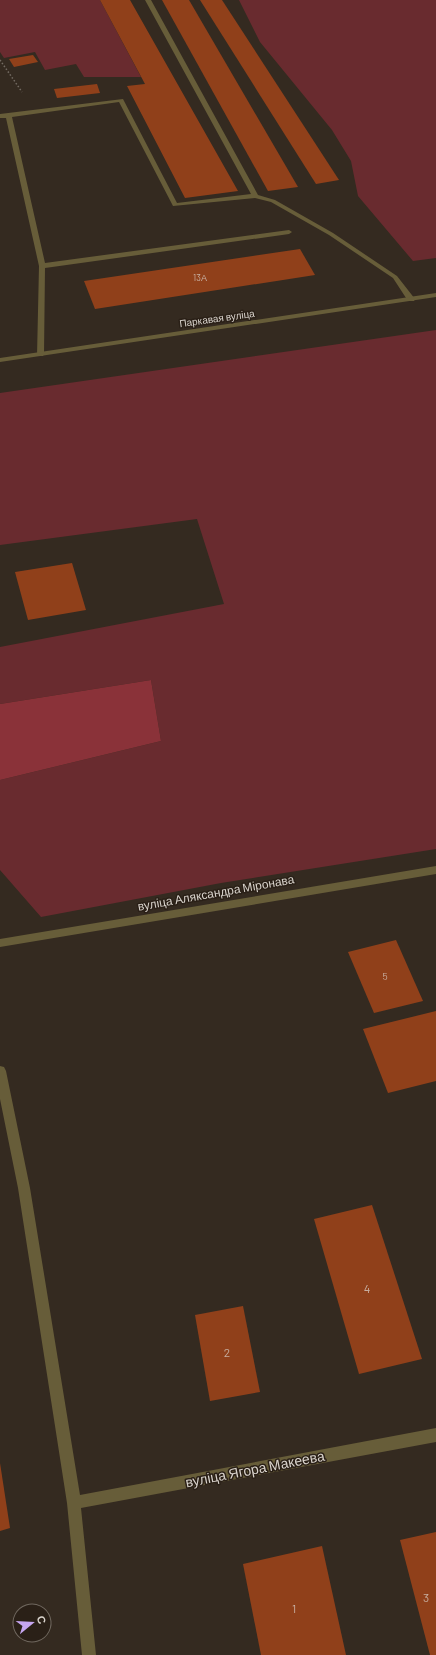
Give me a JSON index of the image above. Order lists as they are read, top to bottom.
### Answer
{
  "streets": {
    "street": ["Паркавая вуліца", "вуліца Аляксандра Міронава", "вуліца Ягора Макеева"]
  },
  "house_numbers": [
    "13А",
    "5",
    "4",
    "2",
    "3",
    "1"
  ],
  "north": "right"
}
